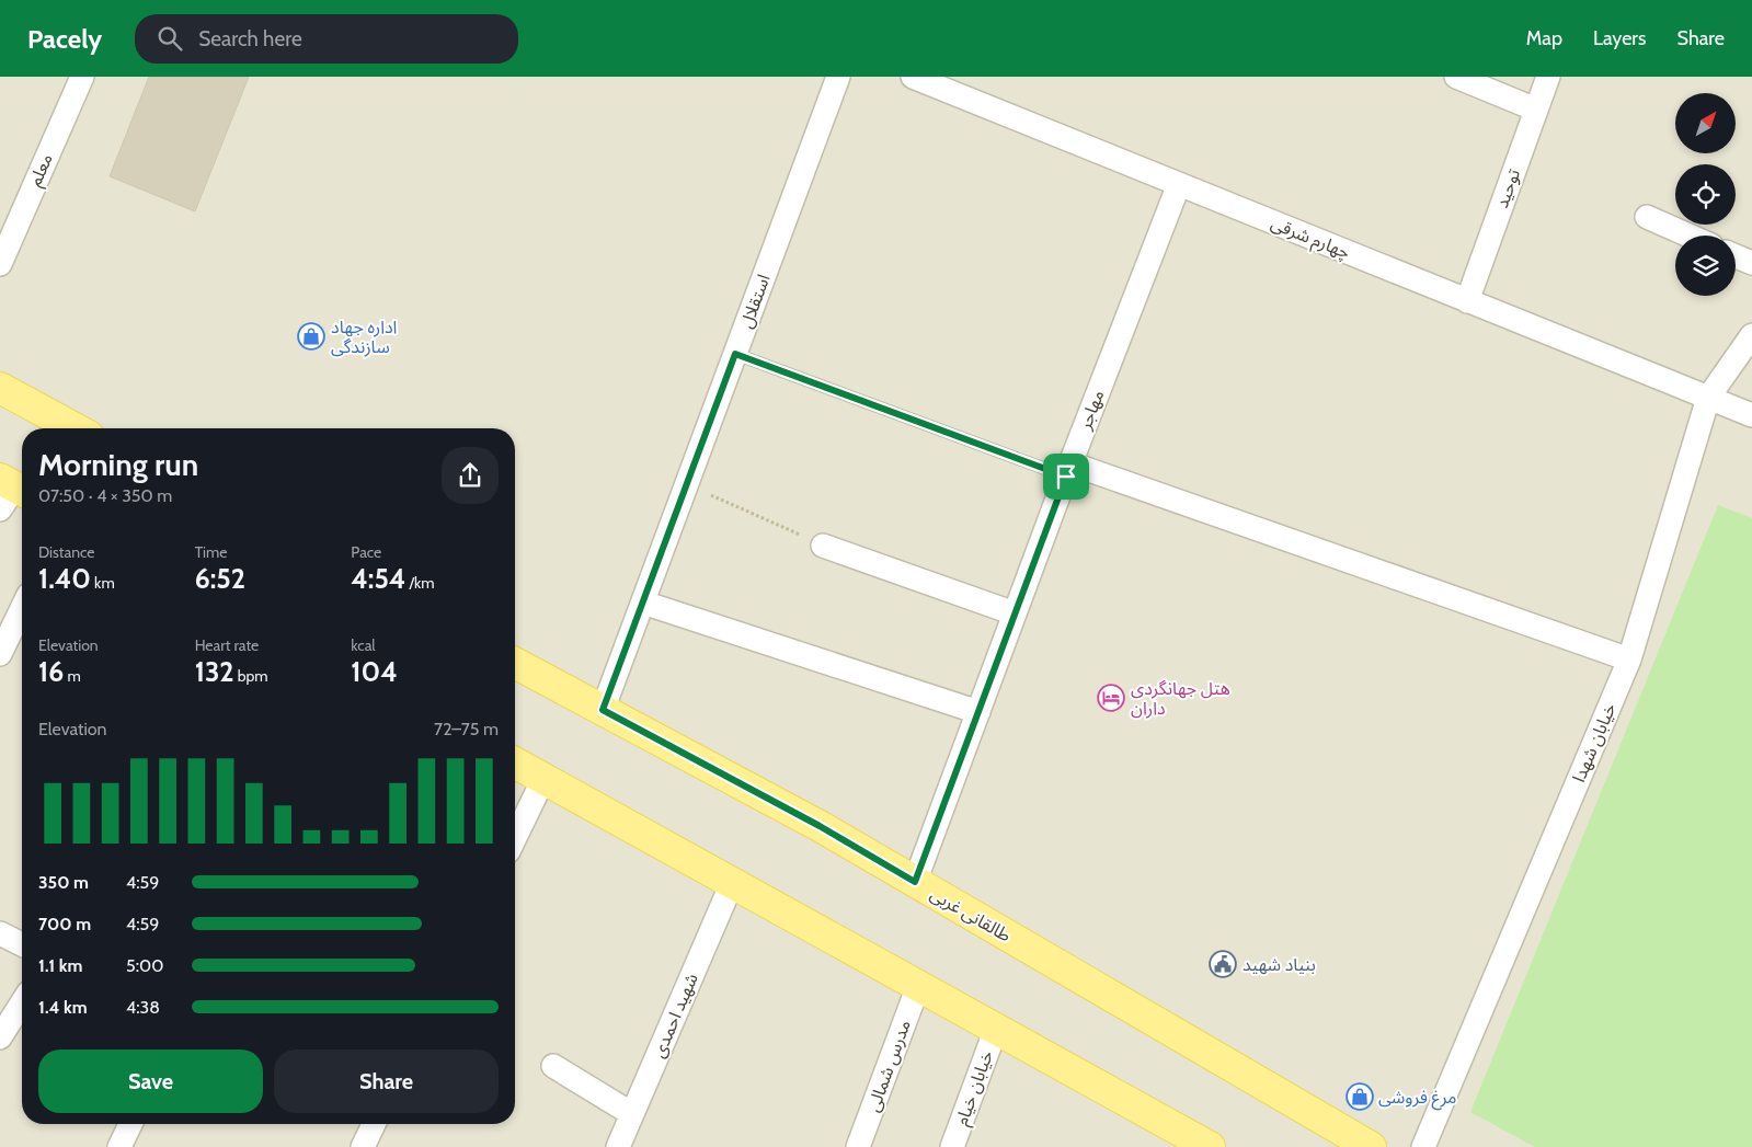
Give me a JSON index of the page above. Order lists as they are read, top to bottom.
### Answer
{
  "streets": {
    "main road": ["طالقانی غربی"],
    "street": [
      "معلم",
      "توحید",
      "چهارم شرقی",
      "استقلال",
      "مهاجر",
      "خیابان شهدا",
      "شهید احمدی",
      "مدرس شمالی",
      "خیابان خیام"
    ]
  },
  "crossings": [
    ["توحید", "چهارم شرقی"],
    ["چهارم شرقی", "مهاجر"],
    ["چهارم شرقی", "خیابان شهدا"],
    ["استقلال", "طالقانی غربی"],
    ["مهاجر", "طالقانی غربی"]
  ],
  "places": {
    "shop": ["اداره جهاد سازندگی", "مرغ فروشی"],
    "hotel": ["هتل جهانگردی داران"],
    "public building": ["بنیاد شهید"]
  },
  "north": "top right",
  "page": {
    "header": "Pacely",
    "search": "Search here",
    "nav": ["Map", "Layers", "Share"],
    "heading": ["Morning run", "07:50 · 4 × 350 m"],
    "stats": [
      ["Distance", "1.40 km"],
      ["Time", "6:52"],
      ["Pace", "4:54 /km"],
      ["Elevation", "16 m"],
      ["Heart rate", "132 bpm"],
      ["kcal", "104"]
    ],
    "chart": ["Elevation", "72–75 m"],
    "list": [
      {
        "name": "350 m",
        "note": "4:59"
      },
      {
        "name": "700 m",
        "note": "4:59"
      },
      {
        "name": "1.1 km",
        "note": "5:00"
      },
      {
        "name": "1.4 km",
        "note": "4:38"
      }
    ],
    "buttons": ["Save", "Share"]
  }
}
